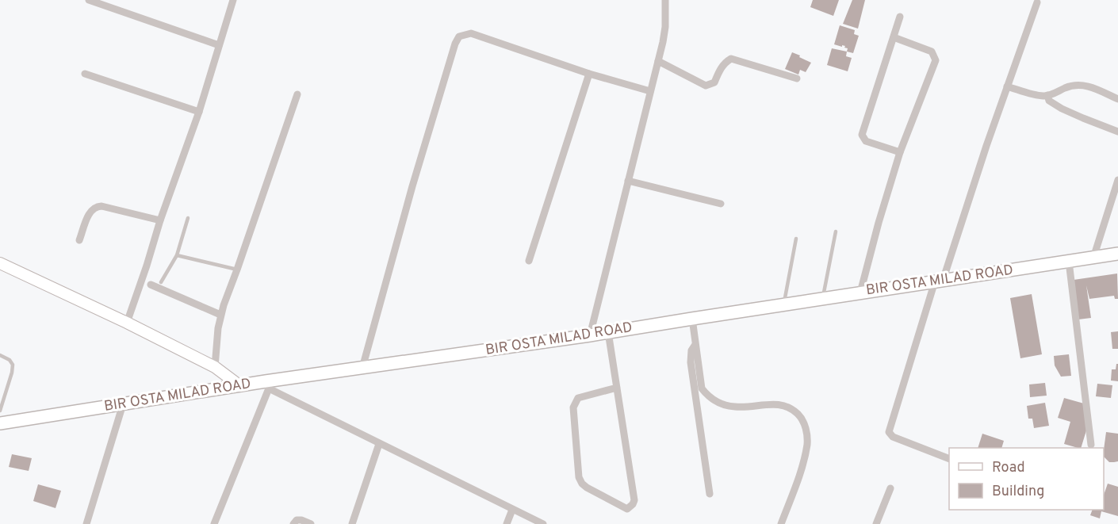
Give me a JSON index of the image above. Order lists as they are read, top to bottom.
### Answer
{
  "streets": {
    "main road": ["BIR OSTA MILAD ROAD"]
  },
  "legend": ["Road", "Building"]
}
